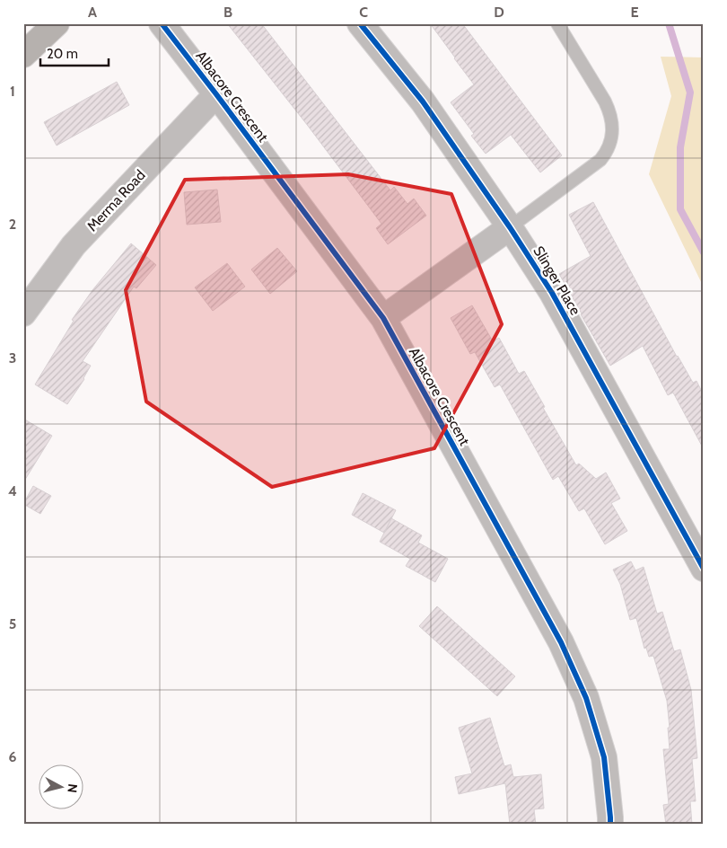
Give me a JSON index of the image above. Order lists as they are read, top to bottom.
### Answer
{
  "streets": {
    "street": ["Albacore Crescent", "Merma Road", "Slinger Place"]
  },
  "crossings": [
    ["Albacore Crescent", "Merma Road"]
  ],
  "scale_bar": "20 m",
  "north": "right",
  "grid": {
    "columns": [
      "A",
      "B",
      "C",
      "D",
      "E"
    ],
    "rows": [
      "1",
      "2",
      "3",
      "4",
      "5",
      "6"
    ]
  }
}
